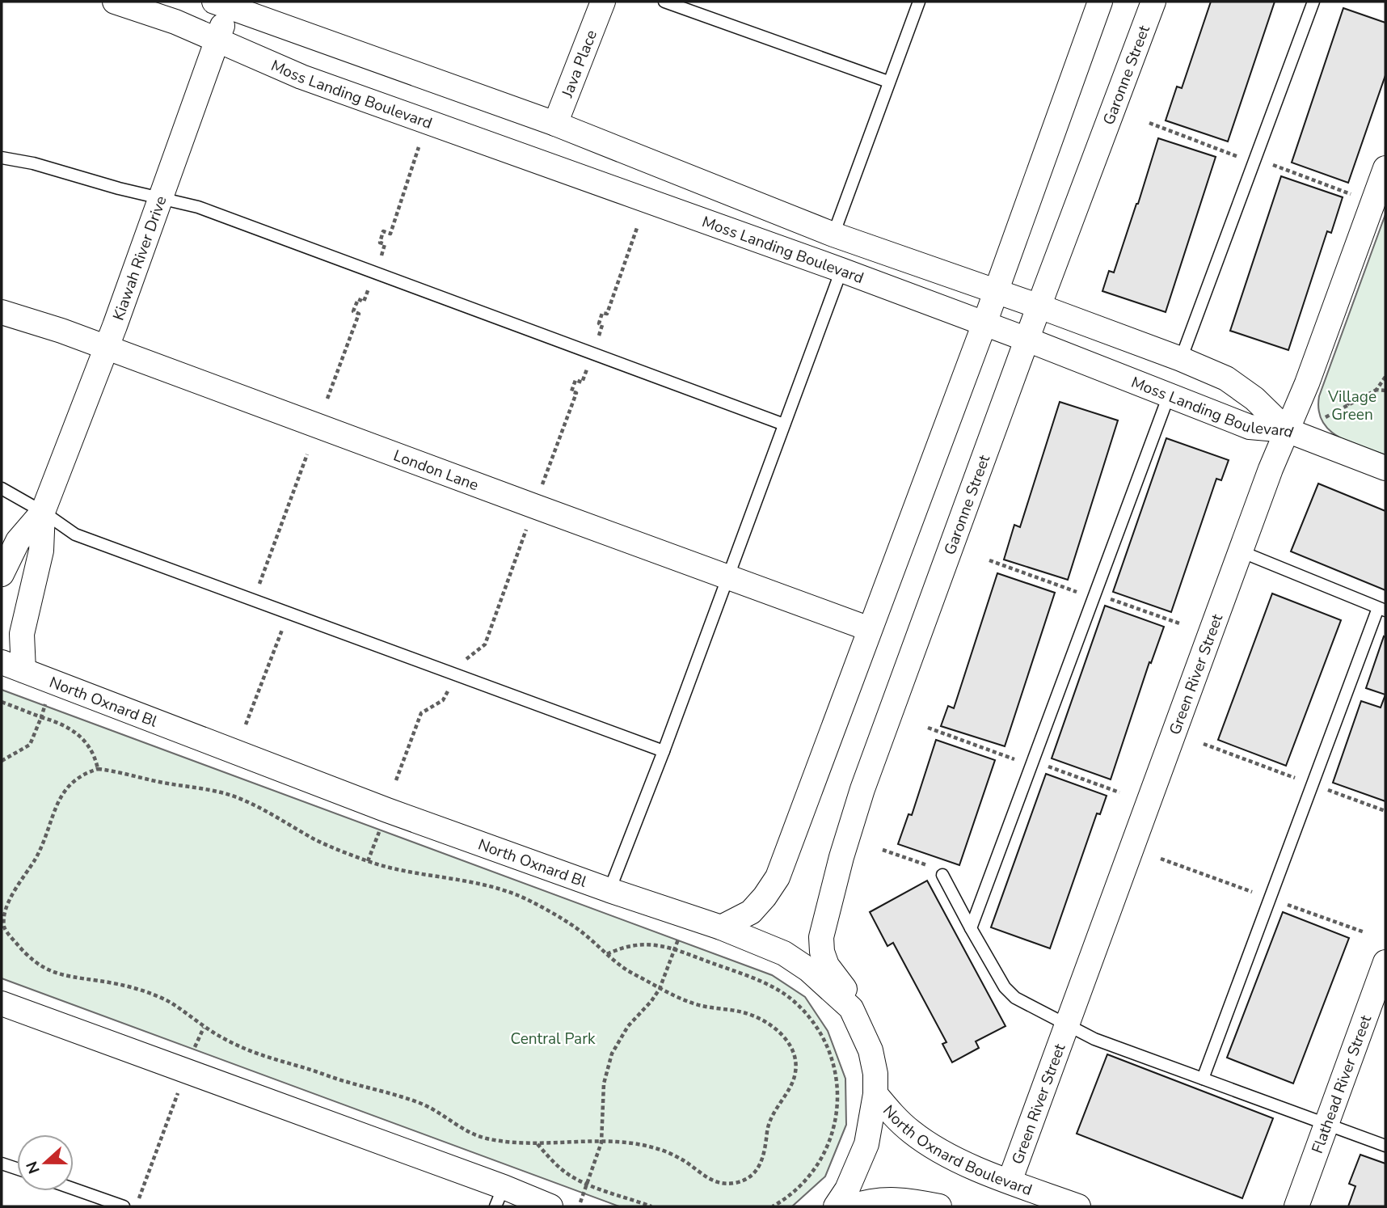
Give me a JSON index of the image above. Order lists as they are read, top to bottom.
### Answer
{
  "streets": {
    "street": [
      "Java Place",
      "Garonne Street",
      "Moss Landing Boulevard",
      "Kiawah River Drive",
      "London Lane",
      "Green River Street",
      "North Oxnard Bl",
      "Flathead River Street",
      "North Oxnard Boulevard"
    ]
  },
  "crossings": [
    ["Java Place", "Moss Landing Boulevard"],
    ["Garonne Street", "Moss Landing Boulevard"],
    ["Garonne Street", "North Oxnard Bl"],
    ["Moss Landing Boulevard", "Kiawah River Drive"],
    ["Moss Landing Boulevard", "Green River Street"],
    ["Kiawah River Drive", "London Lane"],
    ["Kiawah River Drive", "North Oxnard Bl"],
    ["Green River Street", "North Oxnard Boulevard"],
    ["North Oxnard Bl", "North Oxnard Boulevard"]
  ],
  "parks": ["Village Green", "Central Park"],
  "north": "left"
}
